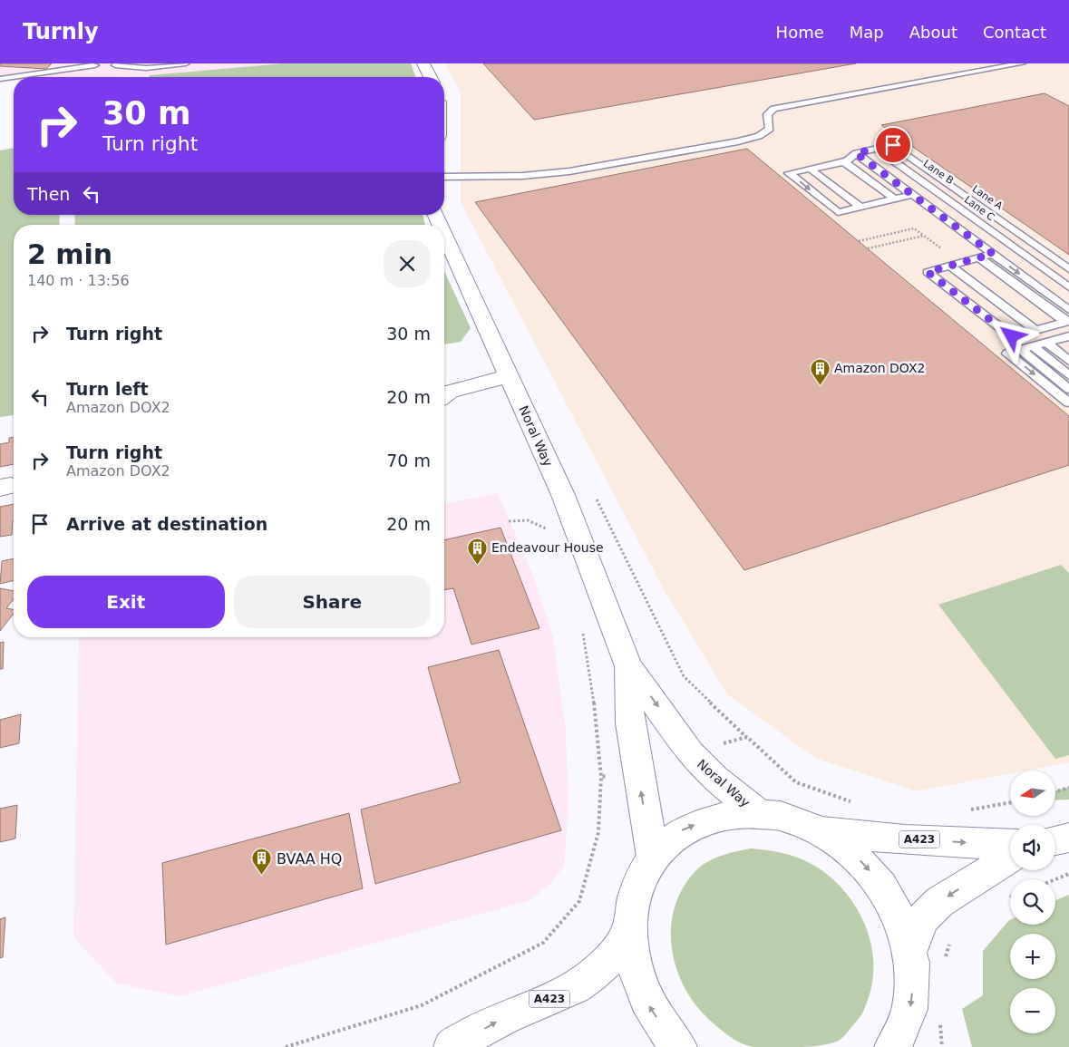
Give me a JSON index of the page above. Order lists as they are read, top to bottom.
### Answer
{
  "streets": {
    "main road": ["Noral Way", "A423"],
    "lane": ["Lane B", "Lane A", "Lane C"]
  },
  "crossings": [
    ["Lane B", "Lane A"],
    ["Lane B", "Lane C"],
    ["Lane A", "Lane C"]
  ],
  "places": {
    "building": ["Amazon DOX2", "Endeavour House", "BVAA HQ"]
  },
  "north": "left",
  "page": {
    "header": "Turnly",
    "nav": [
      "Home",
      "Map",
      "About",
      "Contact"
    ],
    "turn": ["30 m", "Turn right"],
    "then": "Then",
    "heading": ["2 min", "140 m · 13:56"],
    "list": [
      {
        "name": "Turn right",
        "value": "30 m"
      },
      {
        "name": "Turn left",
        "note": "Amazon DOX2",
        "value": "20 m"
      },
      {
        "name": "Turn right",
        "note": "Amazon DOX2",
        "value": "70 m"
      },
      {
        "name": "Arrive at destination",
        "value": "20 m"
      }
    ],
    "buttons": ["Exit", "Share"],
    "map_buttons": ["+", "−"]
  }
}
